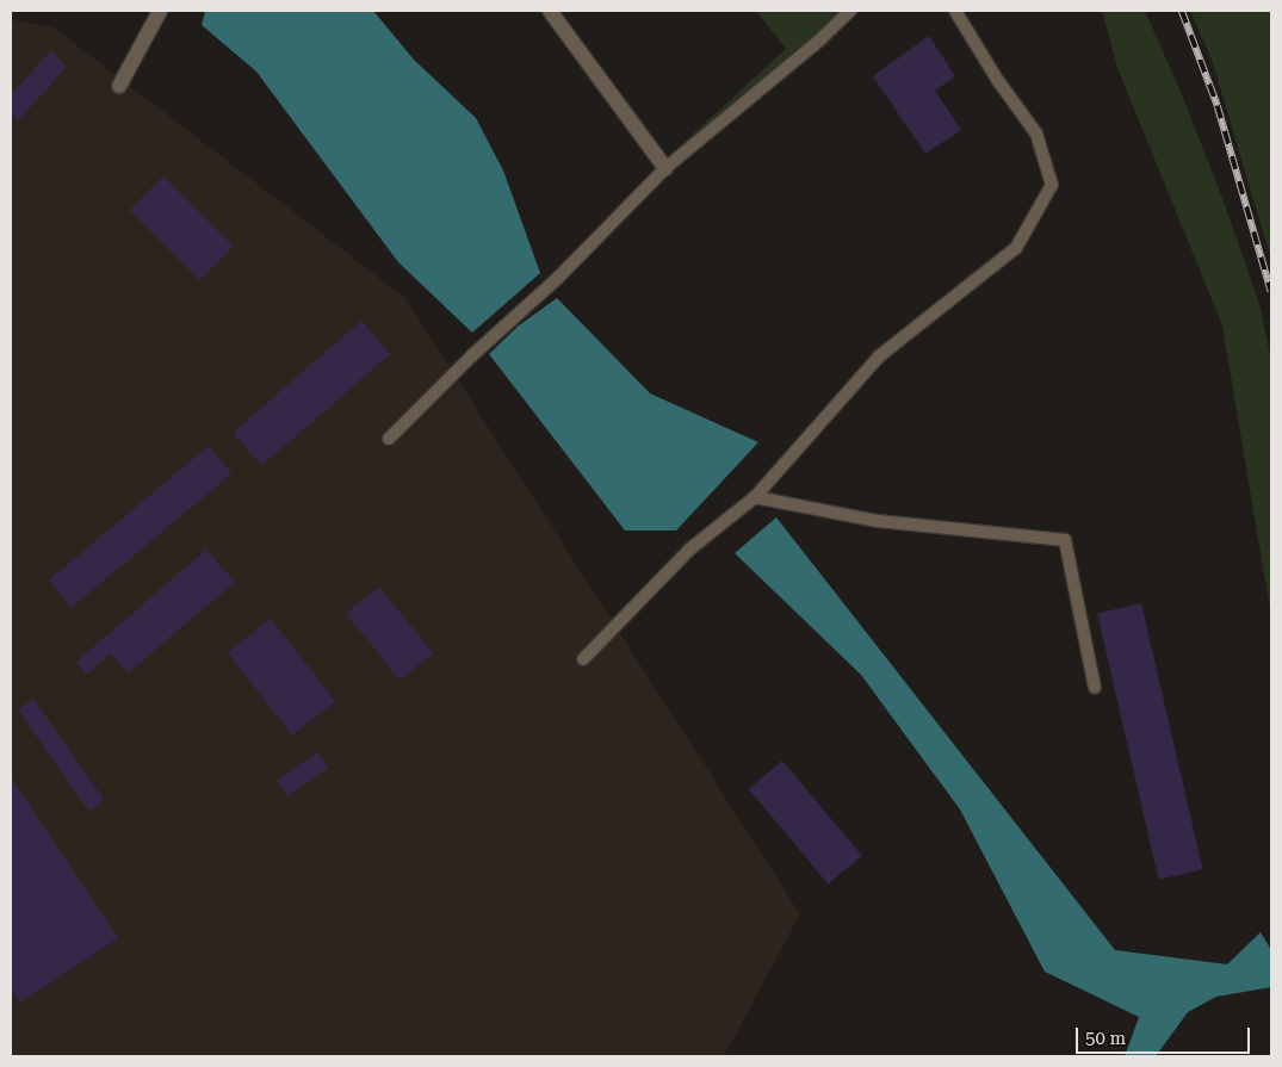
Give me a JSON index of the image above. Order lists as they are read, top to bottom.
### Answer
{
  "scale_bar": "50 m"
}
